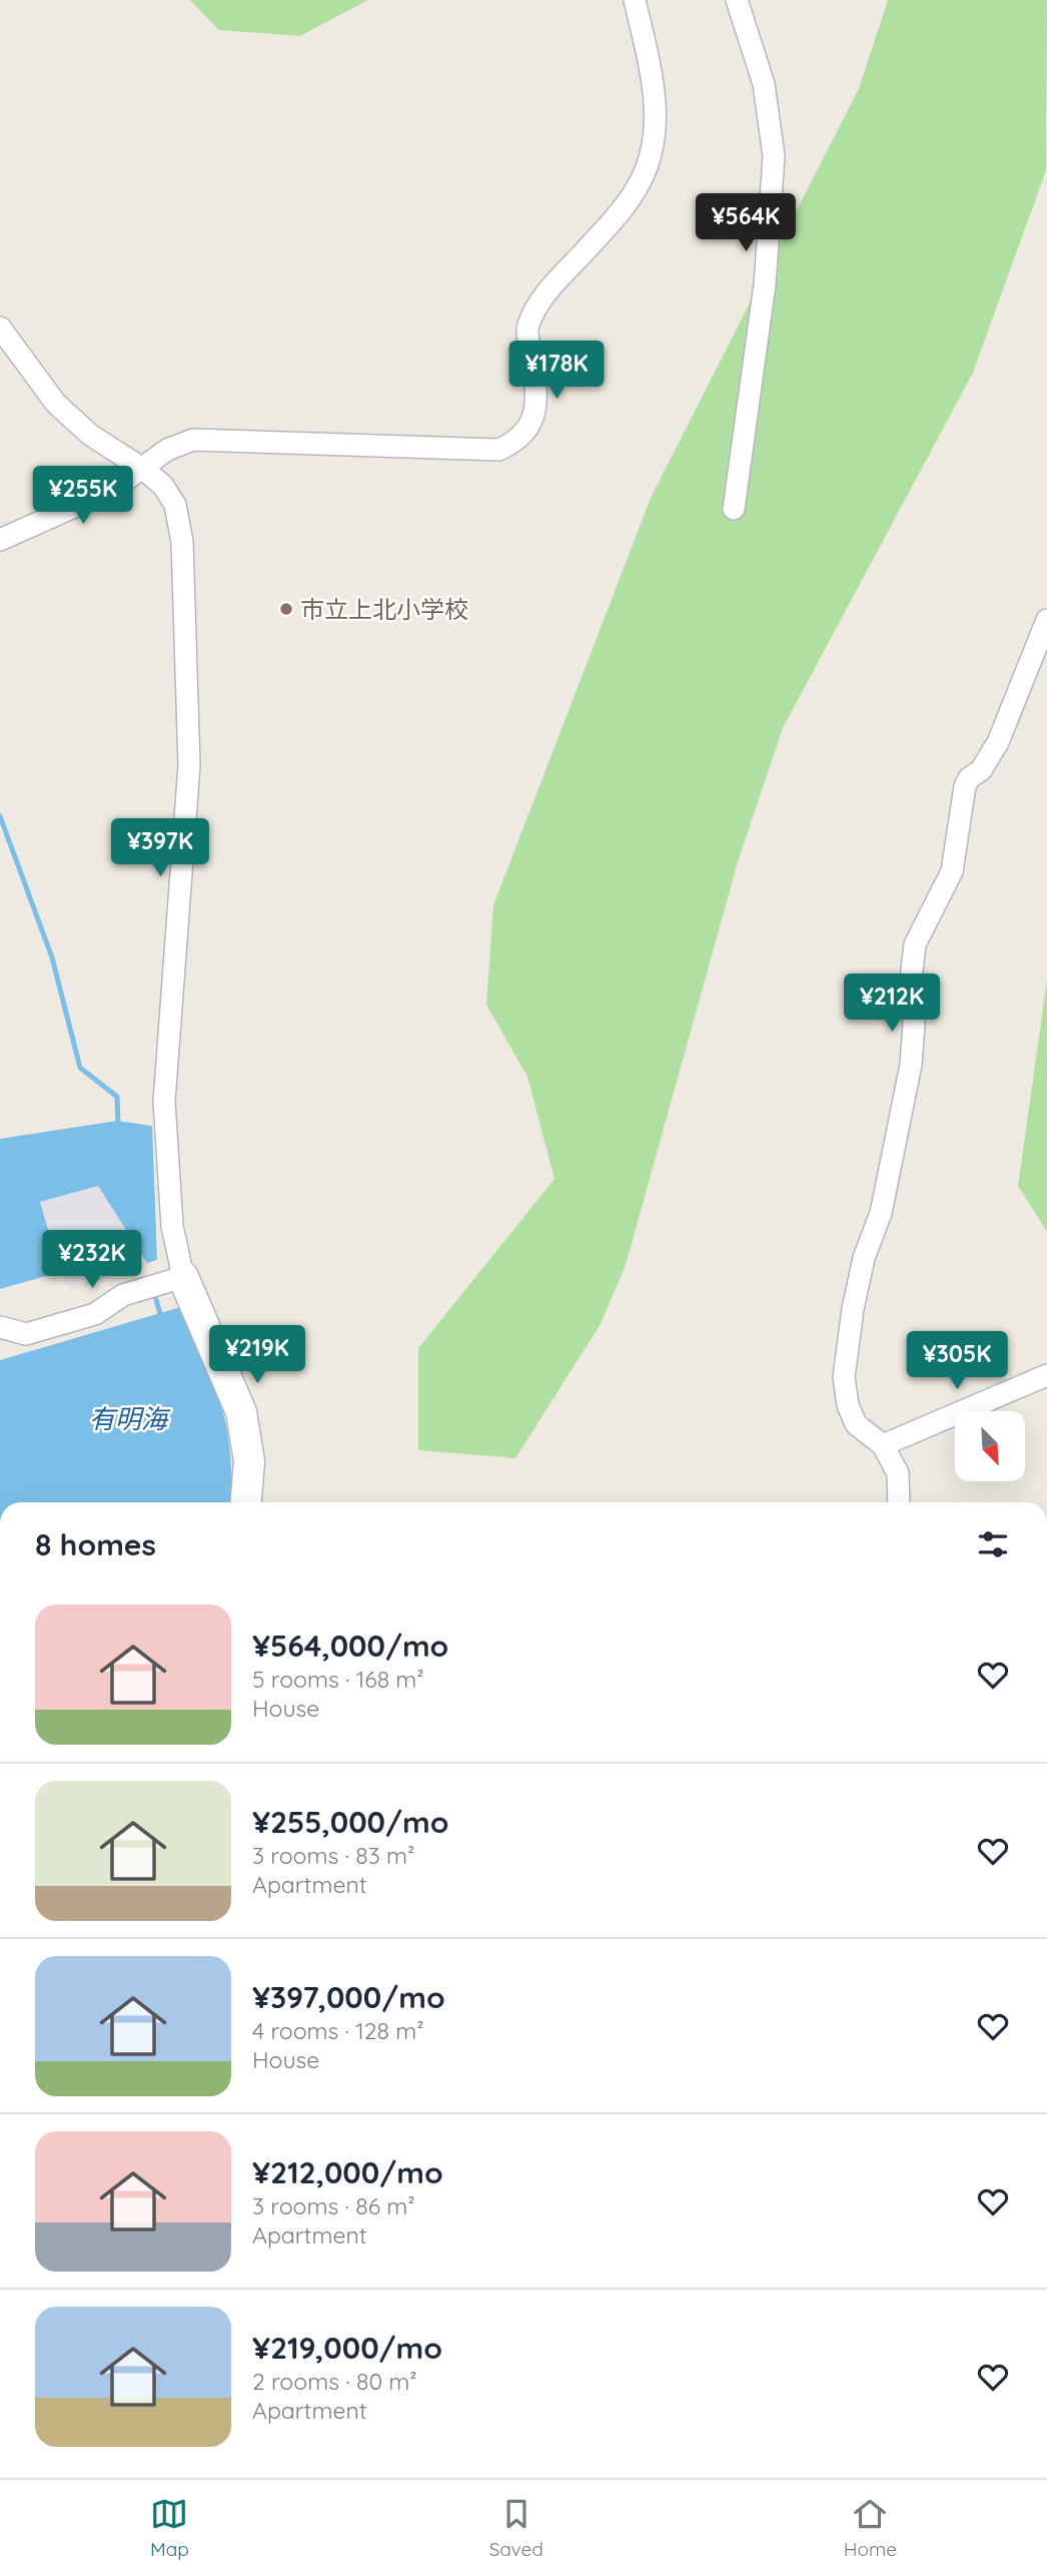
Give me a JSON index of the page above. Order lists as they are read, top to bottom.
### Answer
{
  "water": ["有明海"],
  "places": ["市立上北小学校"],
  "north": "bottom right",
  "page": {
    "price": [
      "¥564K",
      "¥178K",
      "¥255K",
      "¥397K",
      "¥212K",
      "¥232K",
      "¥219K",
      "¥305K"
    ],
    "heading": "8 homes",
    "list": [
      {
        "name": "¥564,000/mo",
        "note": "5 rooms · 168 m² · House"
      },
      {
        "name": "¥255,000/mo",
        "note": "3 rooms · 83 m² · Apartment"
      },
      {
        "name": "¥397,000/mo",
        "note": "4 rooms · 128 m² · House"
      },
      {
        "name": "¥212,000/mo",
        "note": "3 rooms · 86 m² · Apartment"
      },
      {
        "name": "¥219,000/mo",
        "note": "2 rooms · 80 m² · Apartment"
      }
    ],
    "tabs": ["Map", "Saved", "Home"]
  }
}
